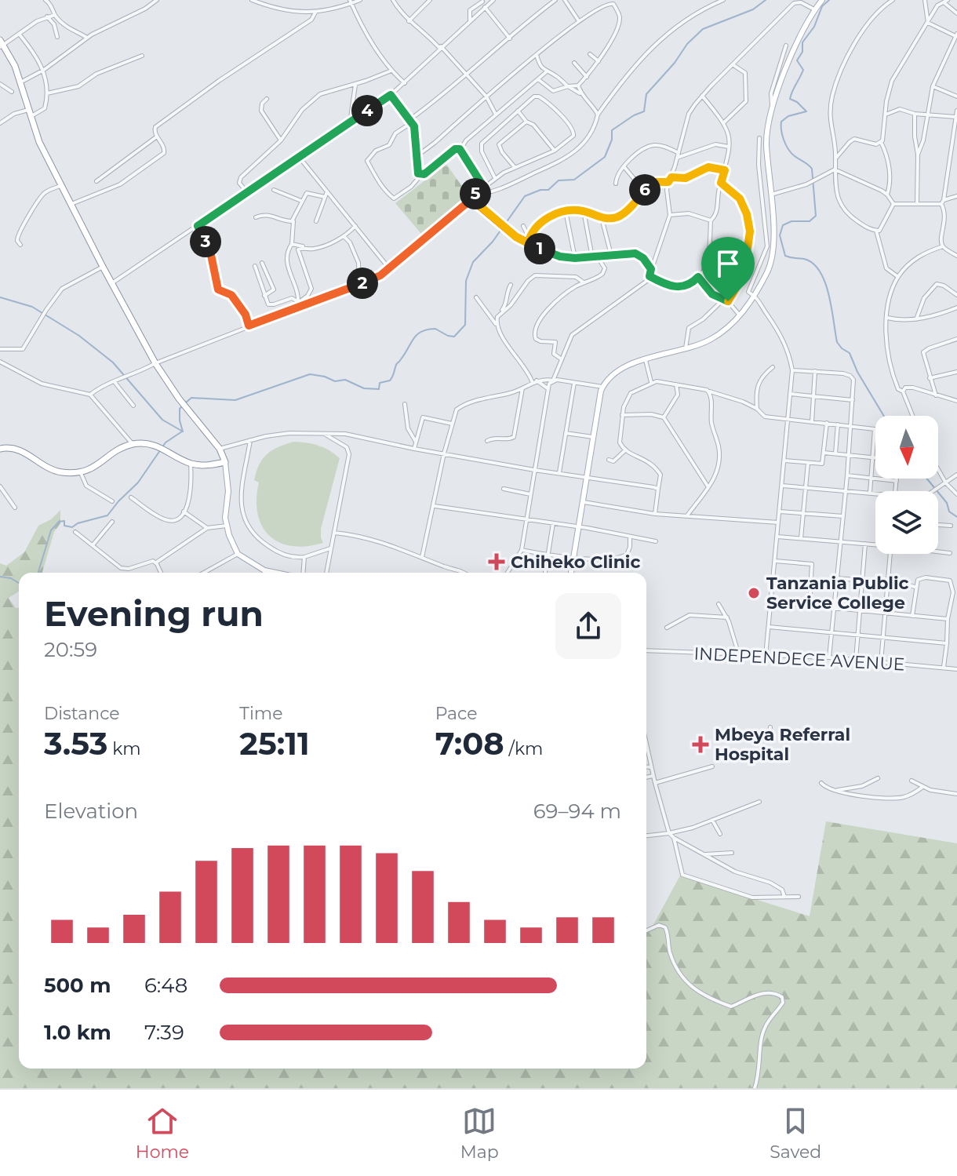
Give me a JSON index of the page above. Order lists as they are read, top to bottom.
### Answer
{
  "streets": {
    "street": ["INDEPENDECE AVENUE"]
  },
  "places": {
    "health": ["Chiheko Clinic", "Mbeya Referral Hospital"],
    "other": ["Tanzania Public Service College"]
  },
  "north": "bottom",
  "page": {
    "pins": [
      "4",
      "6",
      "5",
      "3",
      "1",
      "2"
    ],
    "heading": ["Evening run", "20:59"],
    "stats": [
      ["Distance", "3.53 km"],
      ["Time", "25:11"],
      ["Pace", "7:08 /km"]
    ],
    "chart": ["Elevation", "69–94 m"],
    "list": [
      {
        "name": "500 m",
        "note": "6:48"
      },
      {
        "name": "1.0 km",
        "note": "7:39"
      }
    ],
    "tabs": ["Home", "Map", "Saved"]
  }
}
